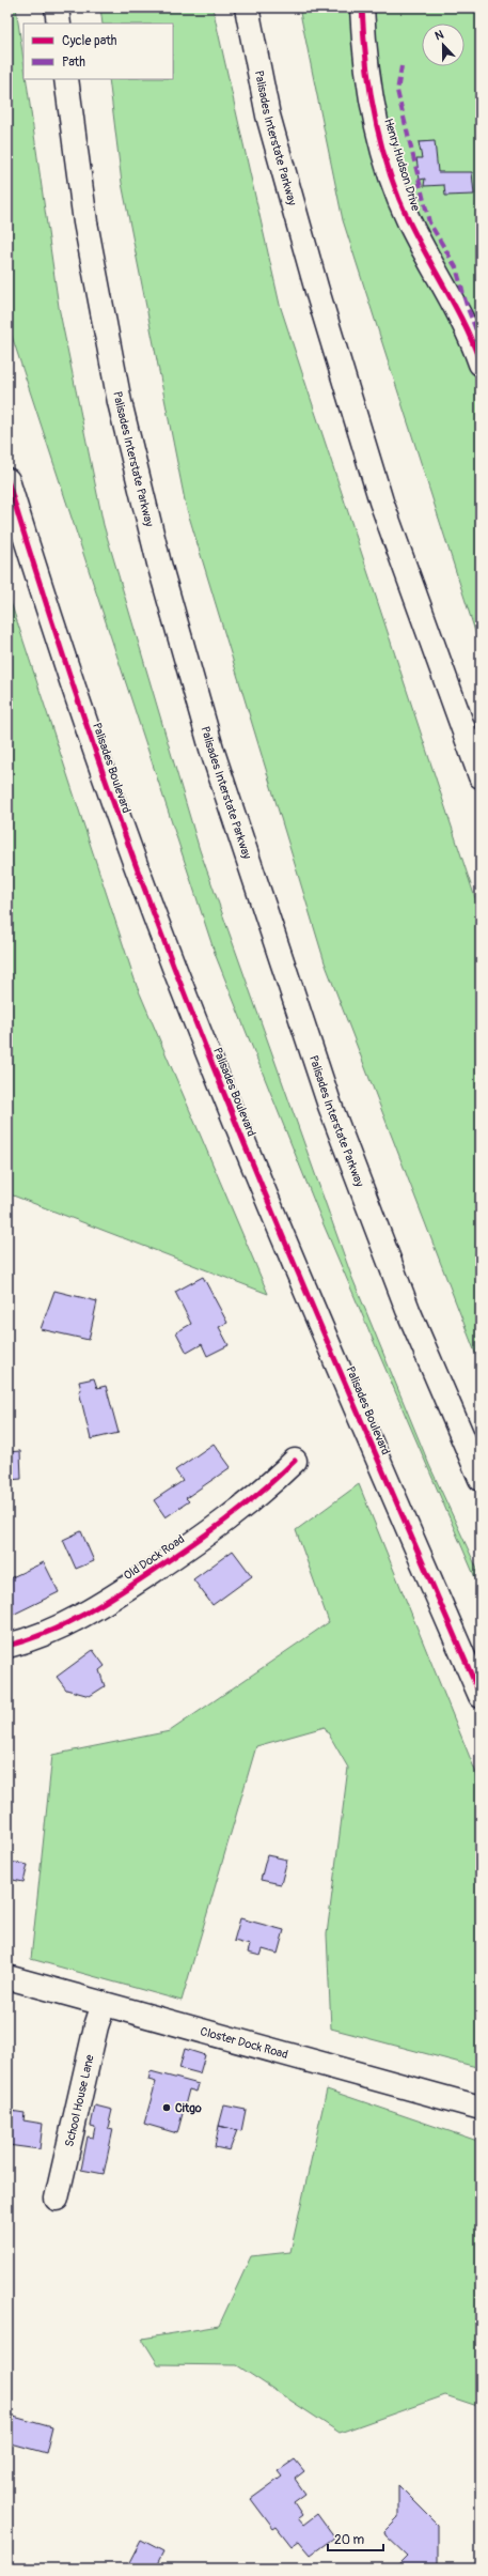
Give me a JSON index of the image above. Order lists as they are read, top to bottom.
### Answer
{
  "streets": {
    "main road": [
      "Palisades Interstate Parkway",
      "Henry Hudson Drive",
      "Palisades Boulevard",
      "Old Dock Road",
      "Closter Dock Road",
      "School House Lane"
    ]
  },
  "crossings": [
    ["Closter Dock Road", "School House Lane"]
  ],
  "places": ["Citgo"],
  "legend": ["Cycle path", "Path"],
  "scale_bar": "20 m",
  "north": "top"
}
